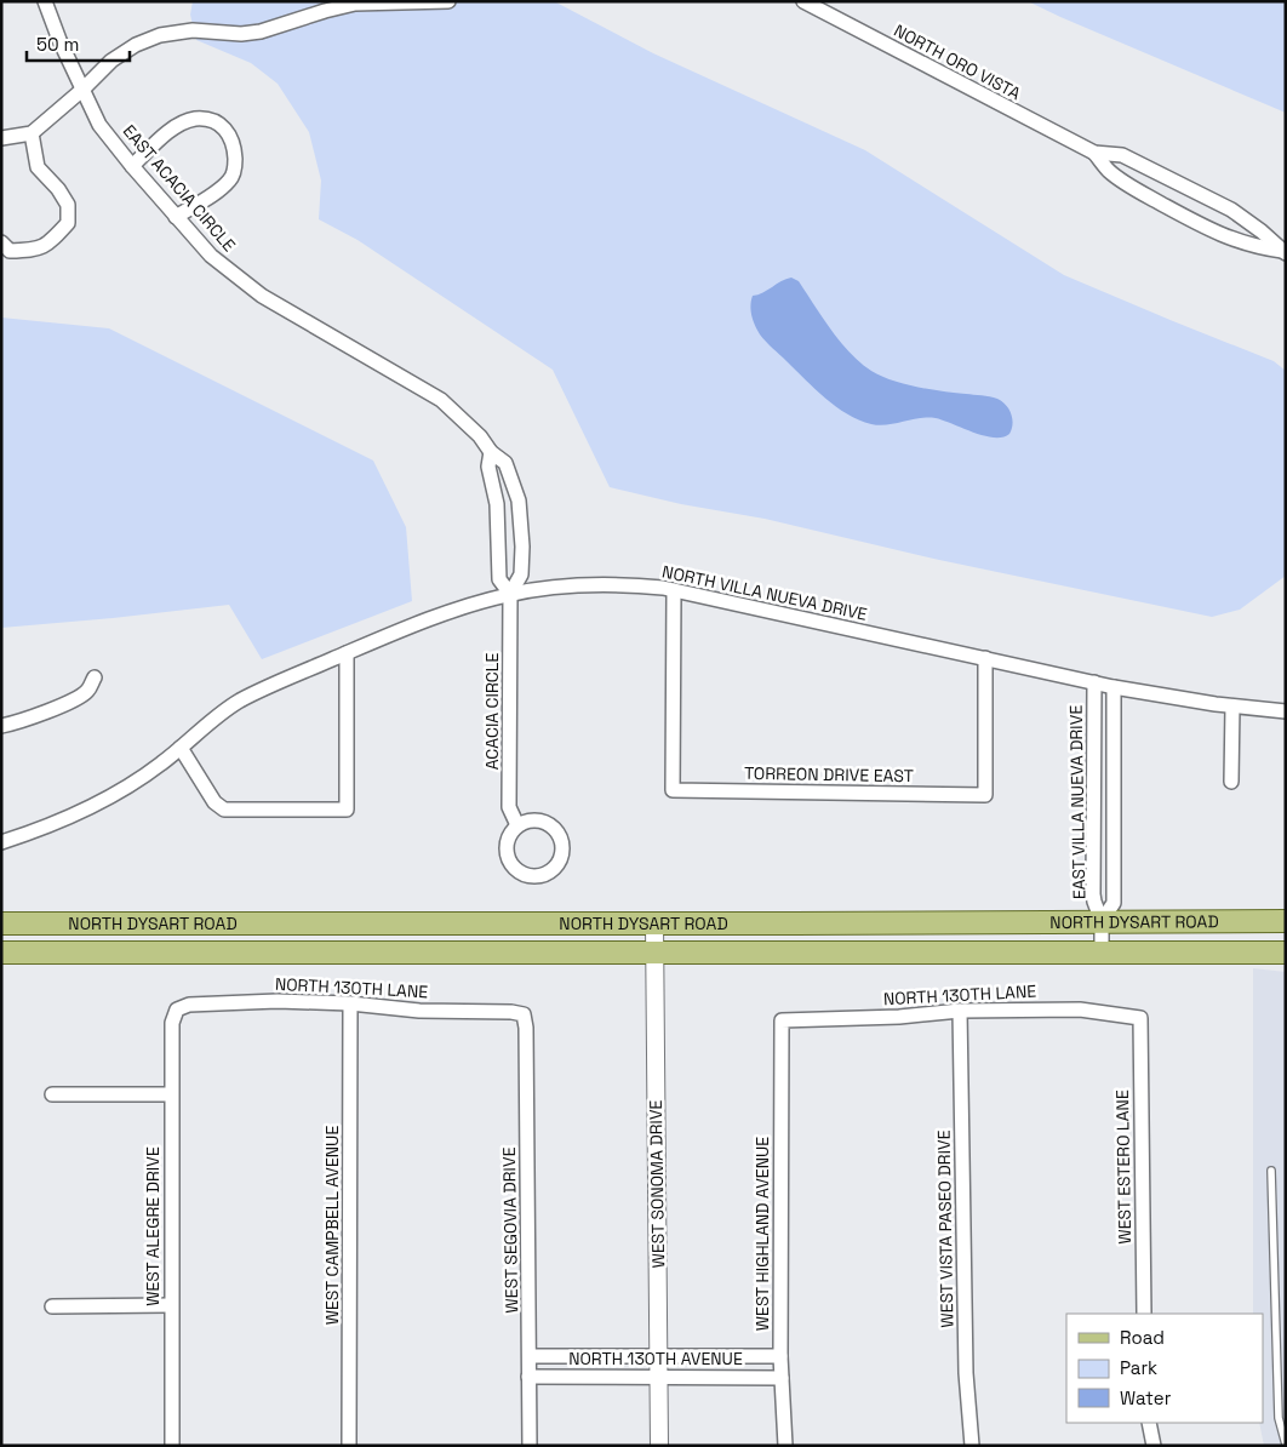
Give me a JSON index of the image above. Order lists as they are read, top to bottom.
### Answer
{
  "streets": {
    "main road": ["NORTH DYSART ROAD"],
    "street": [
      "NORTH ORO VISTA",
      "EAST ACACIA CIRCLE",
      "NORTH VILLA NUEVA DRIVE",
      "ACACIA CIRCLE",
      "TORREON DRIVE EAST",
      "EAST VILLA NUEVA DRIVE",
      "NORTH 130TH LANE",
      "WEST ESTERO LANE",
      "WEST SONOMA DRIVE",
      "WEST CAMPBELL AVENUE",
      "WEST ALEGRE DRIVE",
      "WEST VISTA PASEO DRIVE",
      "WEST SEGOVIA DRIVE",
      "WEST HIGHLAND AVENUE",
      "NORTH 130TH AVENUE"
    ]
  },
  "crossings": [
    ["EAST ACACIA CIRCLE", "NORTH VILLA NUEVA DRIVE"],
    ["EAST ACACIA CIRCLE", "ACACIA CIRCLE"],
    ["NORTH VILLA NUEVA DRIVE", "ACACIA CIRCLE"],
    ["NORTH VILLA NUEVA DRIVE", "TORREON DRIVE EAST"],
    ["NORTH VILLA NUEVA DRIVE", "EAST VILLA NUEVA DRIVE"],
    ["EAST VILLA NUEVA DRIVE", "NORTH DYSART ROAD"],
    ["NORTH DYSART ROAD", "WEST SONOMA DRIVE"],
    ["NORTH 130TH LANE", "WEST ESTERO LANE"],
    ["NORTH 130TH LANE", "WEST CAMPBELL AVENUE"],
    ["NORTH 130TH LANE", "WEST ALEGRE DRIVE"],
    ["NORTH 130TH LANE", "WEST VISTA PASEO DRIVE"],
    ["NORTH 130TH LANE", "WEST SEGOVIA DRIVE"],
    ["NORTH 130TH LANE", "WEST HIGHLAND AVENUE"],
    ["WEST SONOMA DRIVE", "NORTH 130TH AVENUE"],
    ["WEST SEGOVIA DRIVE", "NORTH 130TH AVENUE"],
    ["WEST HIGHLAND AVENUE", "NORTH 130TH AVENUE"]
  ],
  "legend": ["Road", "Park", "Water"],
  "scale_bar": "50 m"
}
